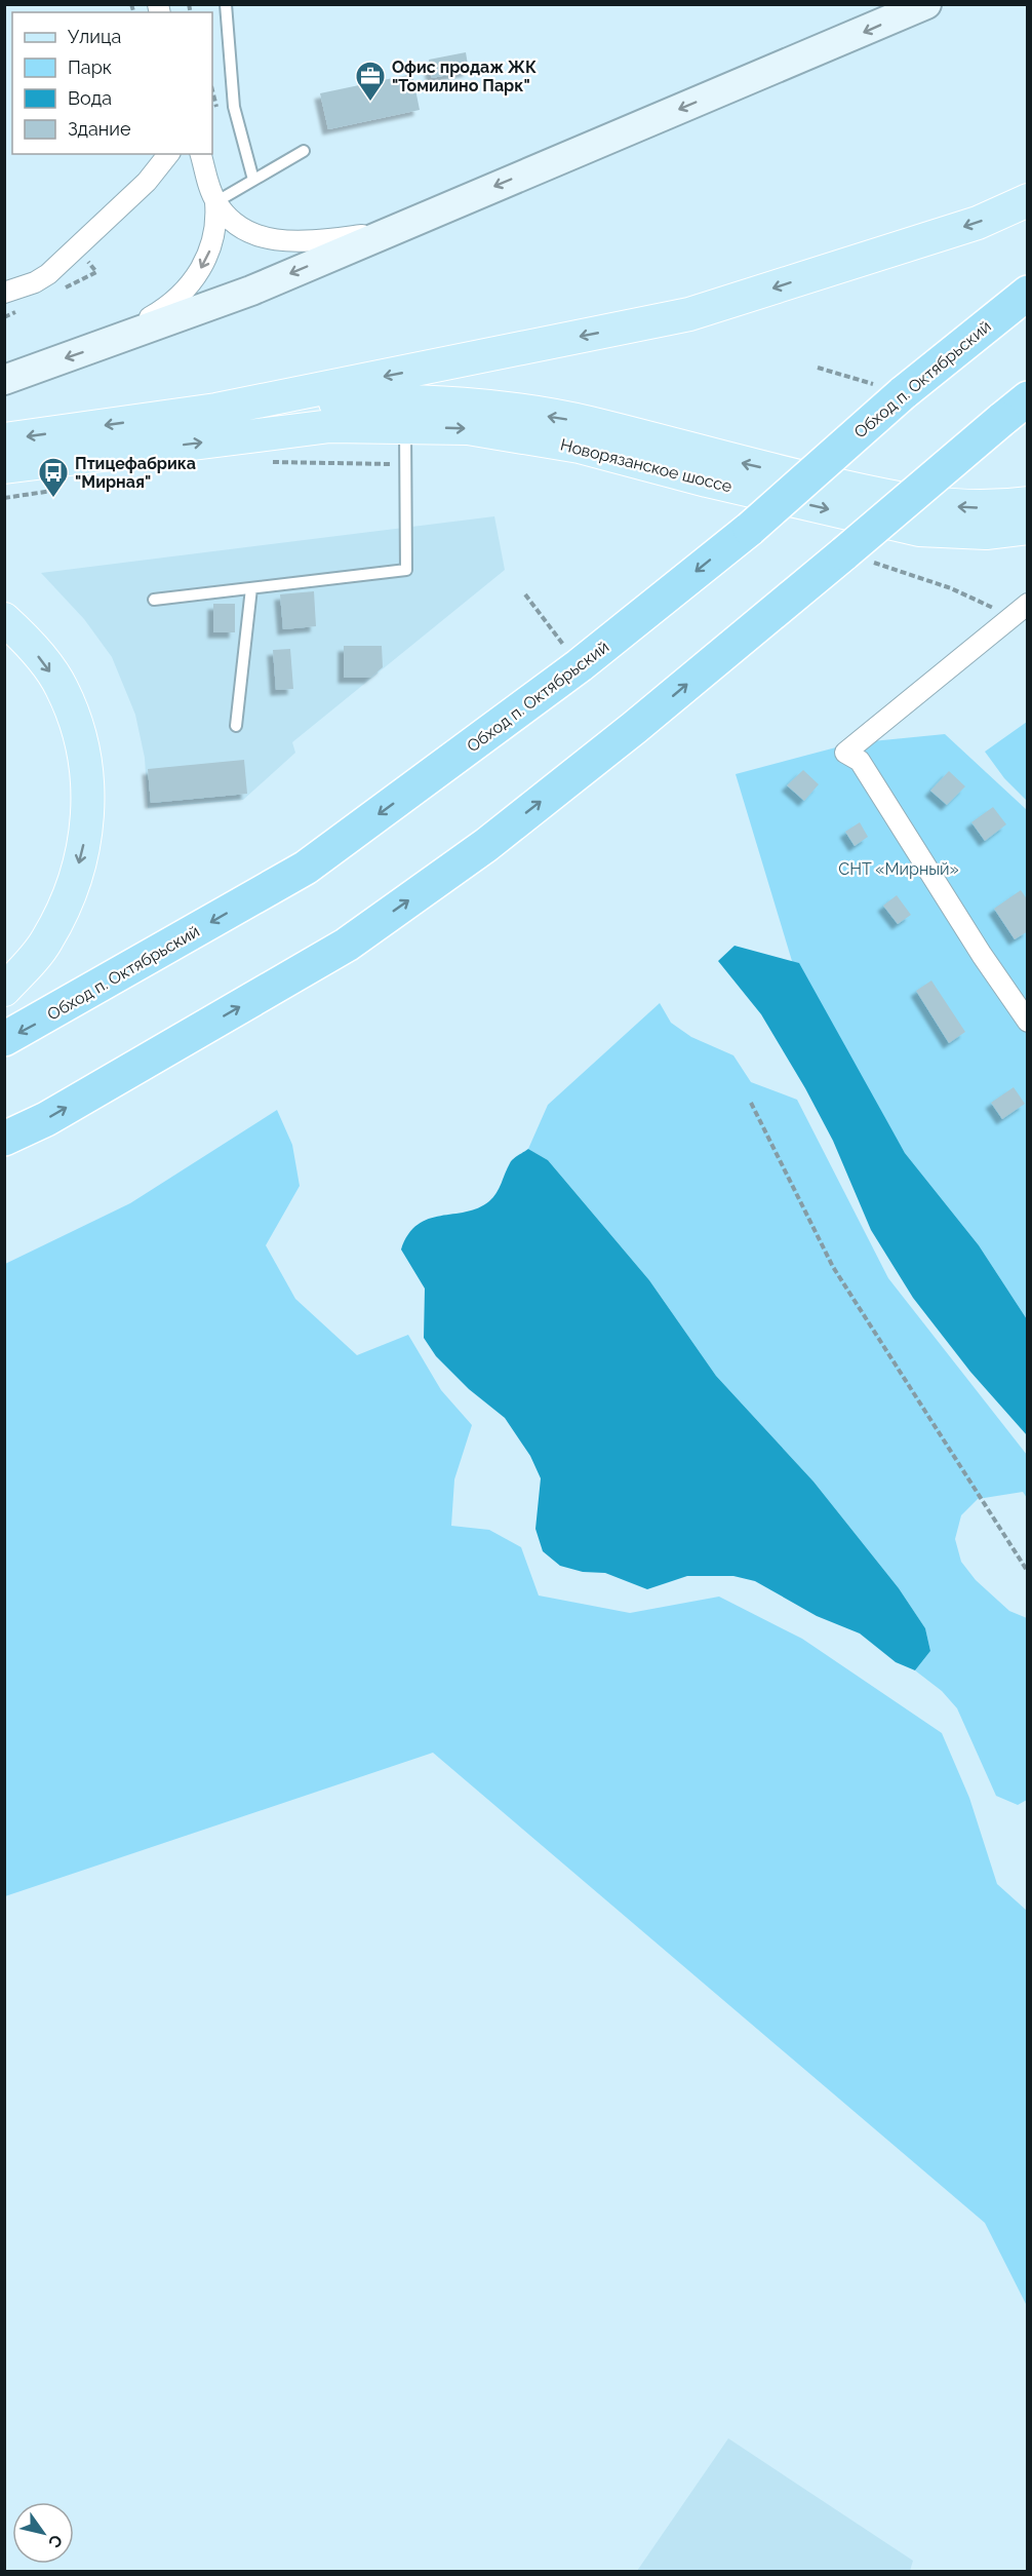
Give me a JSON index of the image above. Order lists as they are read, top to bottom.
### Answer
{
  "streets": {
    "highway": ["Обход п. Октябрьский"],
    "main road": ["Новорязанское шоссе"]
  },
  "parks": ["СНТ «Мирный»"],
  "places": {
    "office": ["Офис продаж ЖК \"Томилино Парк\""],
    "bus stop": ["Птицефабрика \"Мирная\""]
  },
  "legend": [
    "Улица",
    "Парк",
    "Вода",
    "Здание"
  ],
  "north": "bottom right"
}
